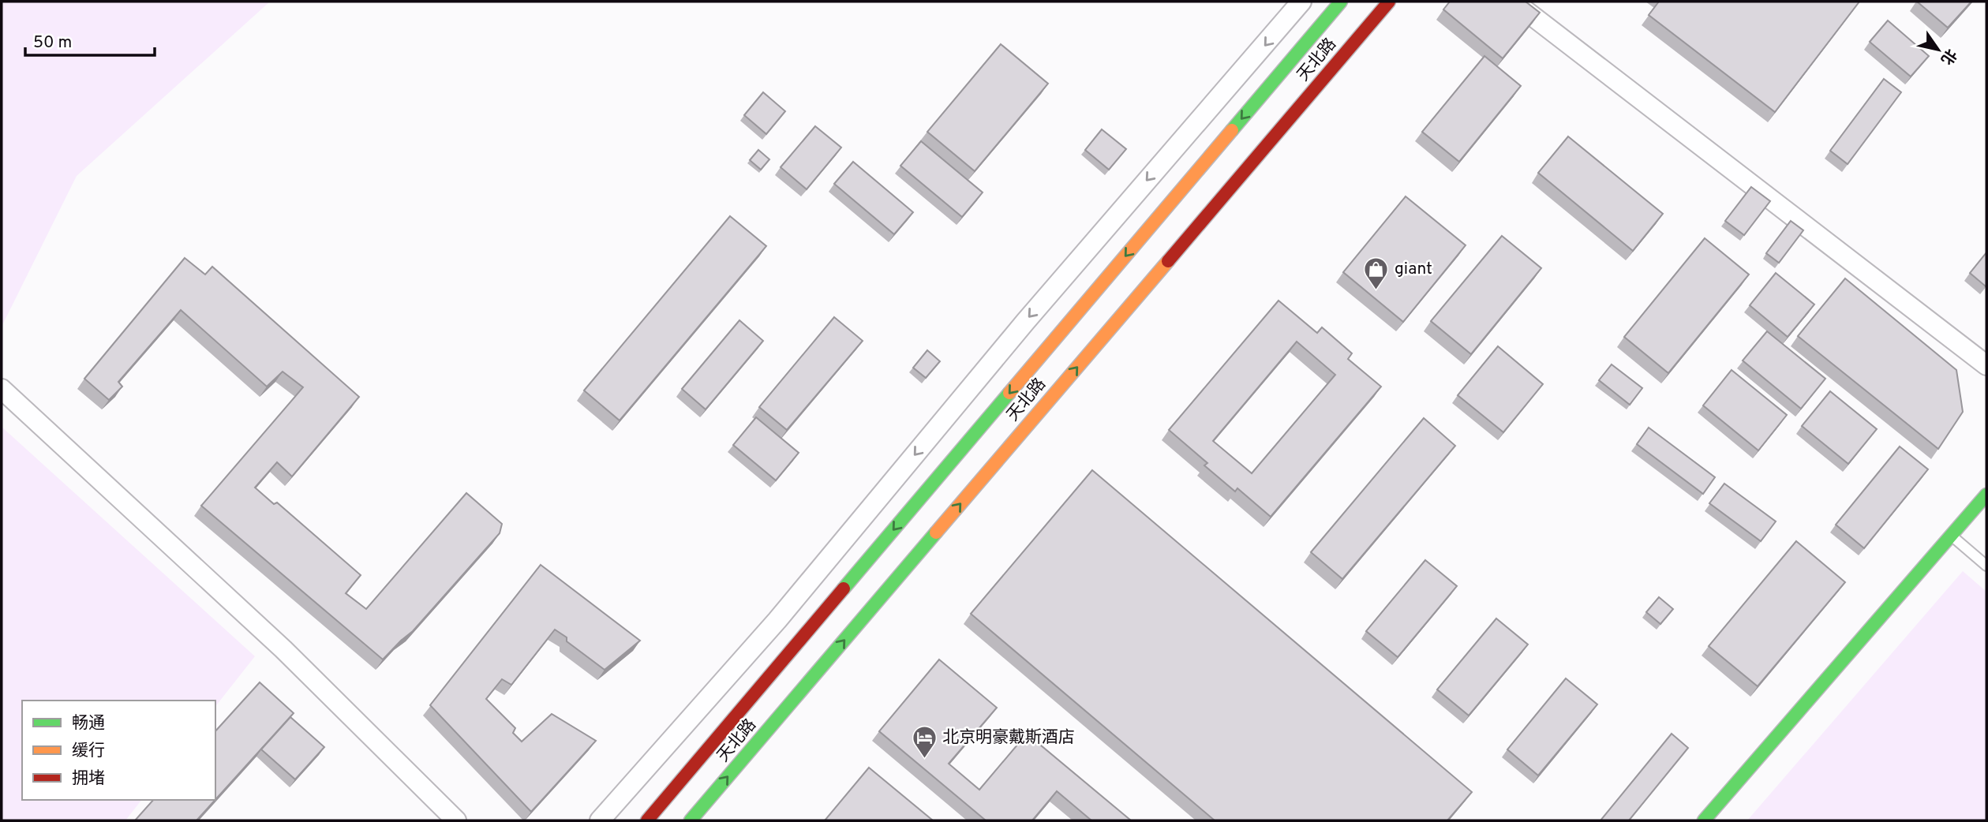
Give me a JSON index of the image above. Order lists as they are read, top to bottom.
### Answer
{
  "streets": {
    "main road": ["天北路"]
  },
  "places": {
    "shop": ["giant"],
    "hotel": ["北京明豪戴斯酒店"]
  },
  "legend": ["畅通", "缓行", "拥堵"],
  "scale_bar": "50 m",
  "north": "bottom right"
}
